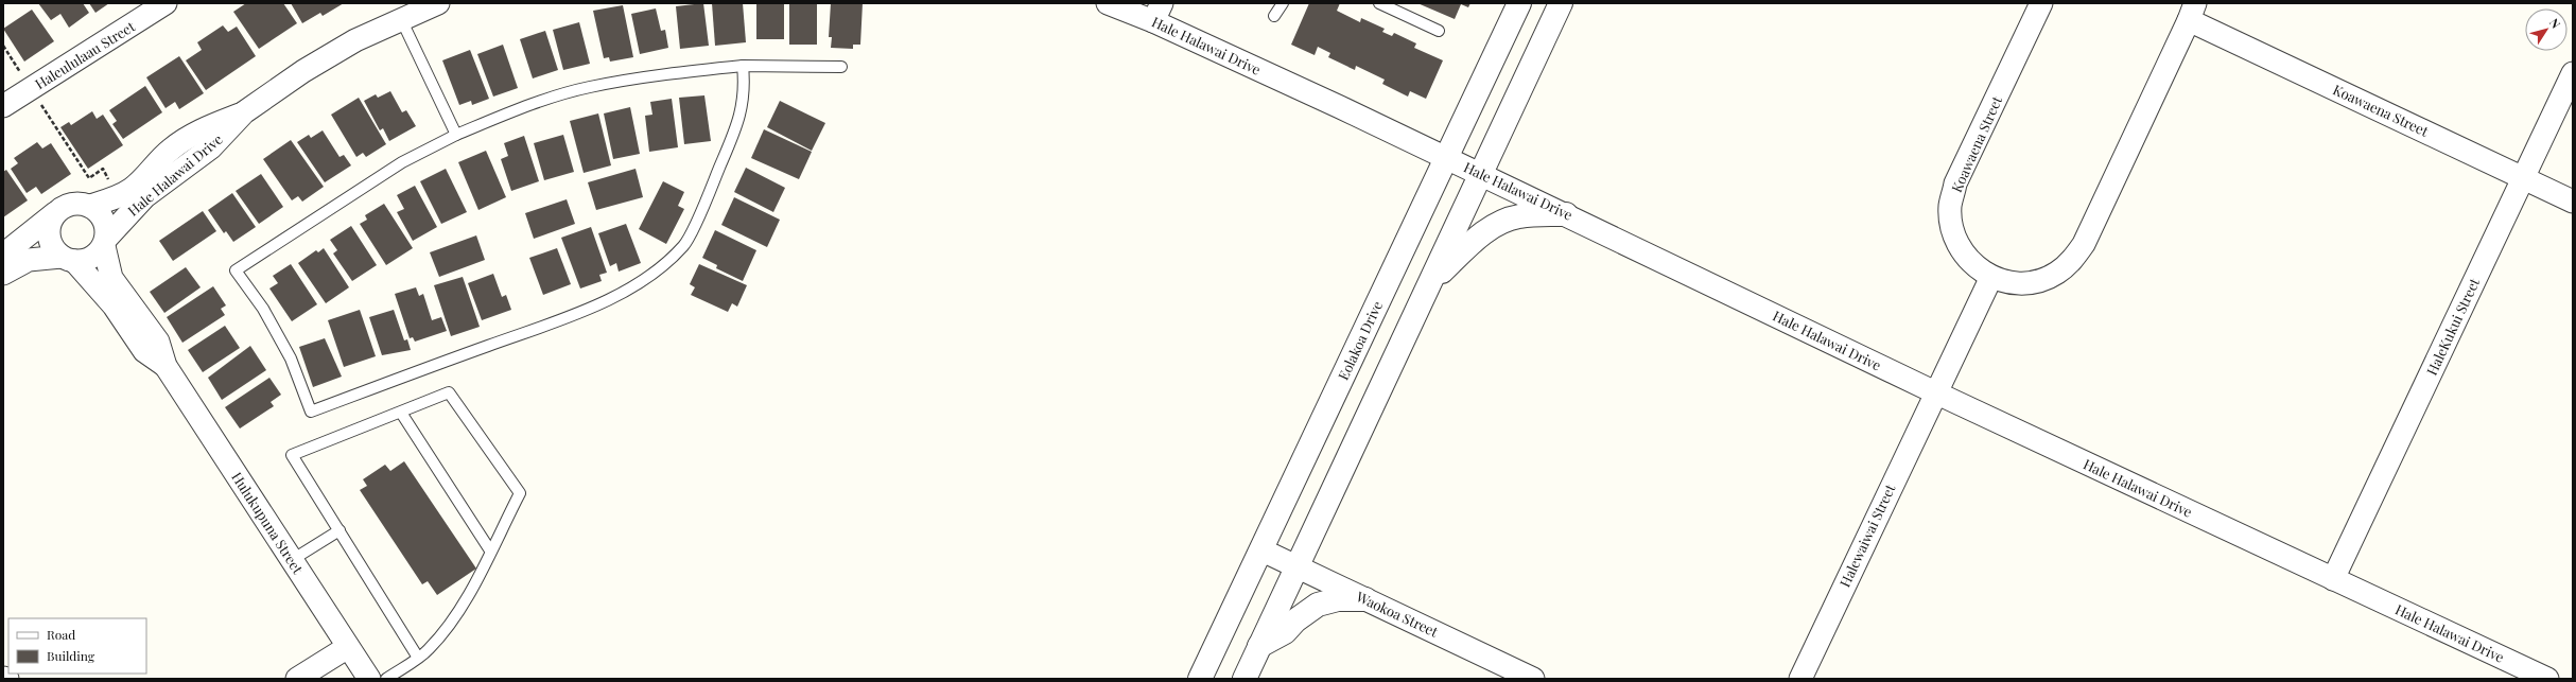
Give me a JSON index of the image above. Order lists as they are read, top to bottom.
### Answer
{
  "streets": {
    "street": [
      "Hale Halawai Drive",
      "Haleululaau Street",
      "Koawaena Street",
      "HaleKukui Street",
      "Eolakoa Drive",
      "Hulukupuna Street",
      "Halewaiwai Street",
      "Waokoa Street"
    ]
  },
  "crossings": [
    ["Hale Halawai Drive", "HaleKukui Street"],
    ["Hale Halawai Drive", "Eolakoa Drive"],
    ["Hale Halawai Drive", "Hulukupuna Street"],
    ["Hale Halawai Drive", "Halewaiwai Street"],
    ["Koawaena Street", "HaleKukui Street"],
    ["Eolakoa Drive", "Waokoa Street"]
  ],
  "legend": ["Road", "Building"],
  "north": "top right"
}
